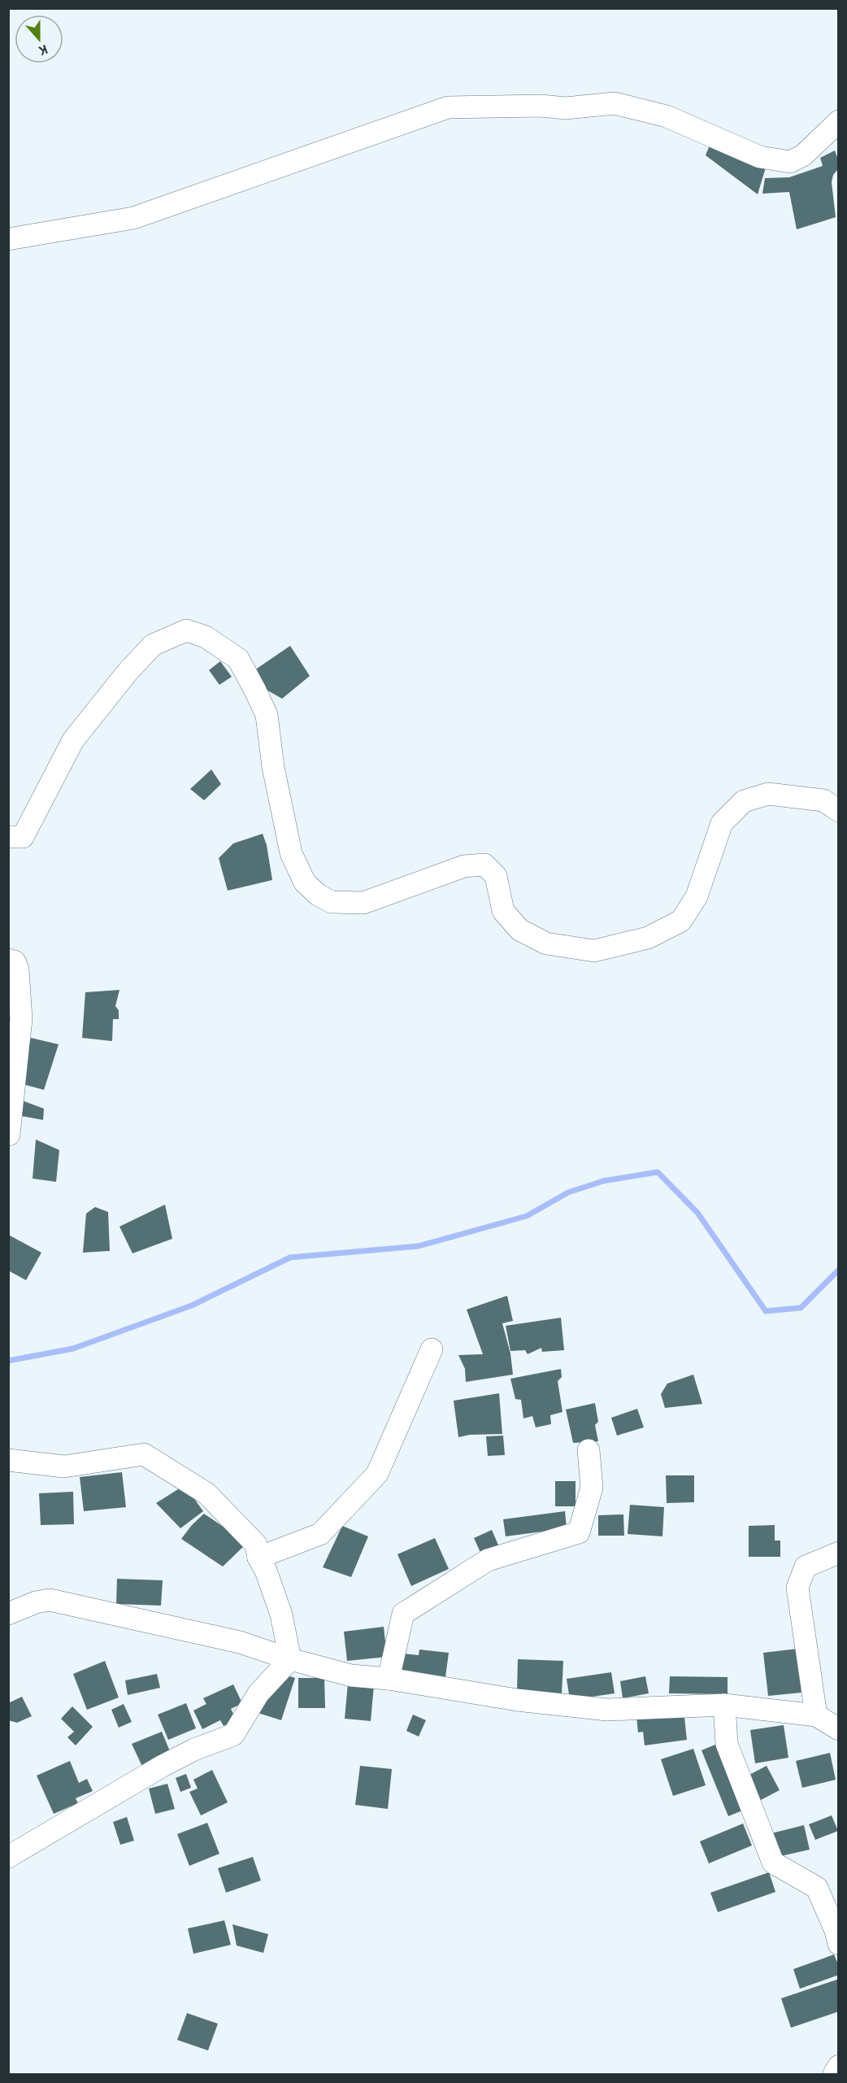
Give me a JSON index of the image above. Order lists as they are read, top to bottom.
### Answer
{
  "north": "bottom"
}
